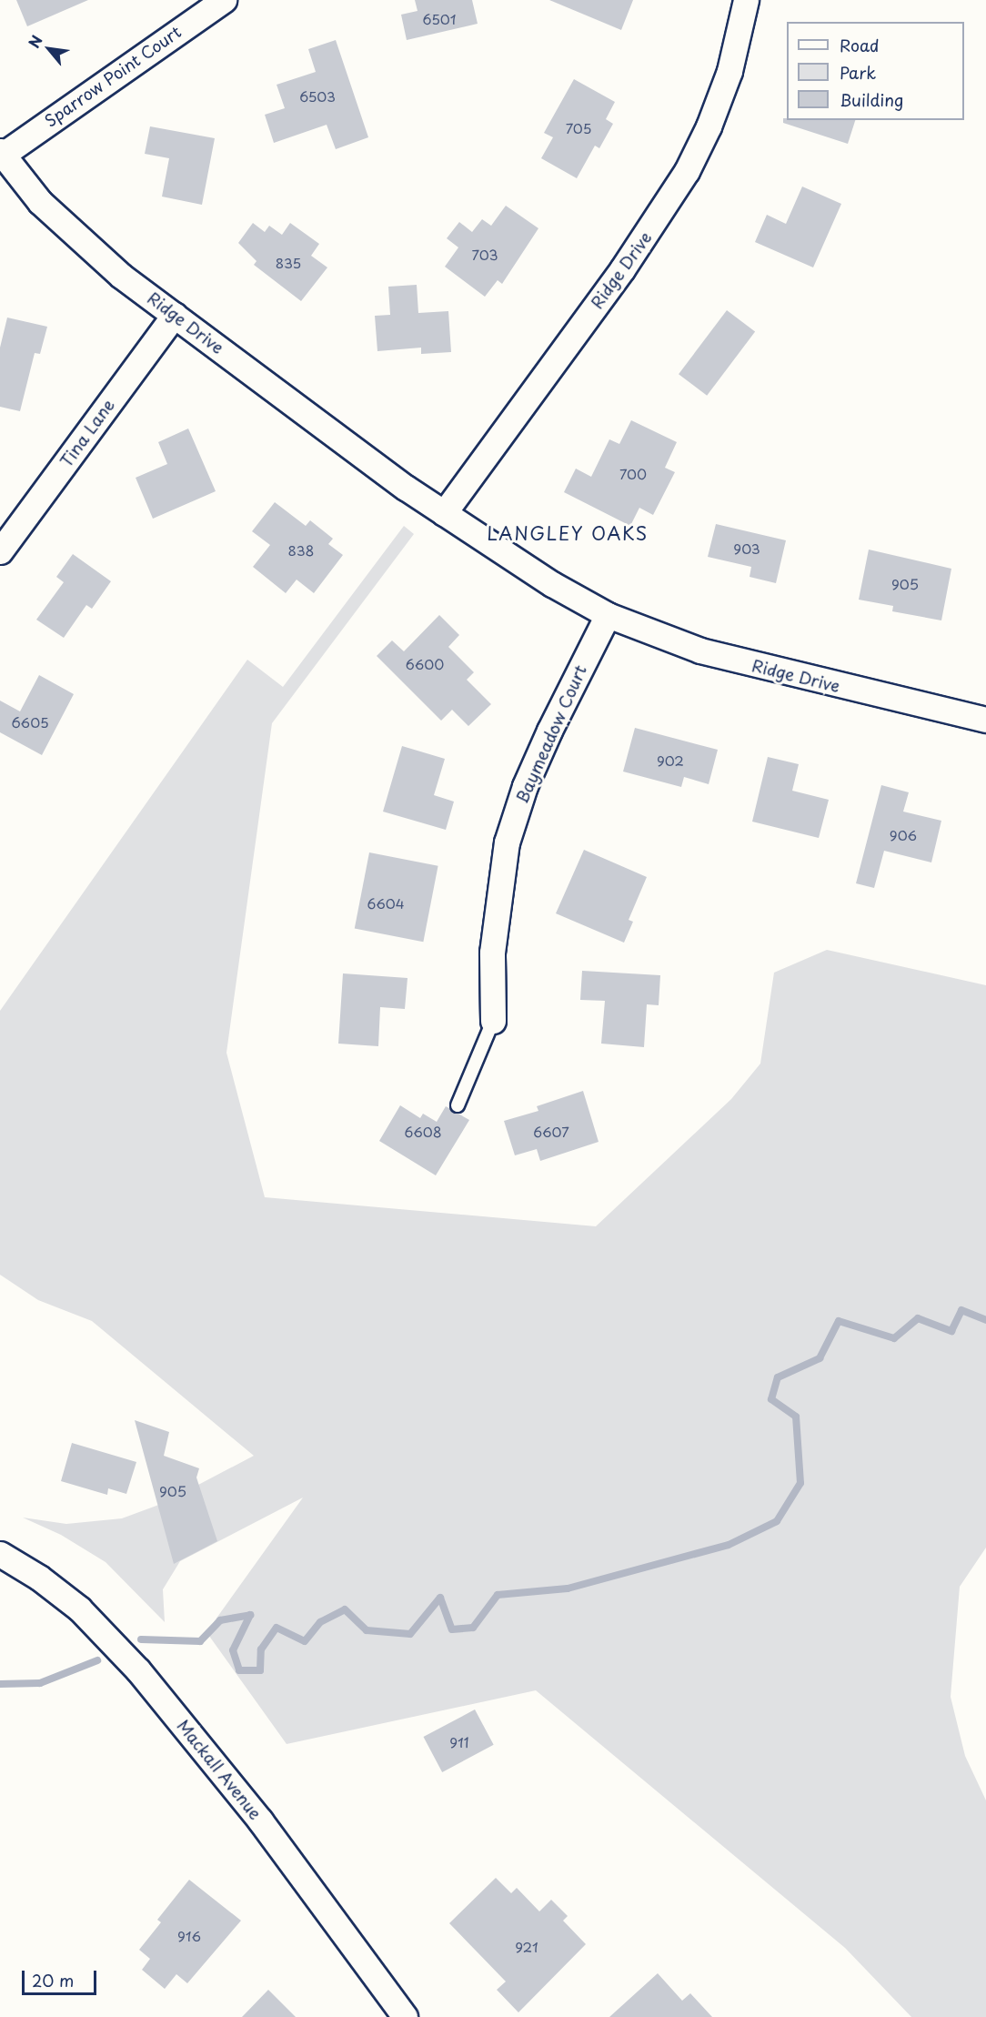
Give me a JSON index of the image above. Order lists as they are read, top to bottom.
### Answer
{
  "streets": {
    "street": [
      "Sparrow Point Court",
      "Ridge Drive",
      "Tina Lane",
      "Baymeadow Court",
      "Mackall Avenue"
    ]
  },
  "crossings": [
    ["Sparrow Point Court", "Ridge Drive"],
    ["Ridge Drive", "Tina Lane"],
    ["Ridge Drive", "Baymeadow Court"]
  ],
  "districts": ["LANGLEY OAKS"],
  "house_numbers": [
    "6501",
    "6503",
    "705",
    "703",
    "835",
    "700",
    "903",
    "838",
    "905",
    "6600",
    "6605",
    "902",
    "906",
    "6604",
    "6608",
    "6607",
    "905",
    "911",
    "916",
    "921"
  ],
  "legend": ["Road", "Park", "Building"],
  "scale_bar": "20 m",
  "north": "top left"
}
